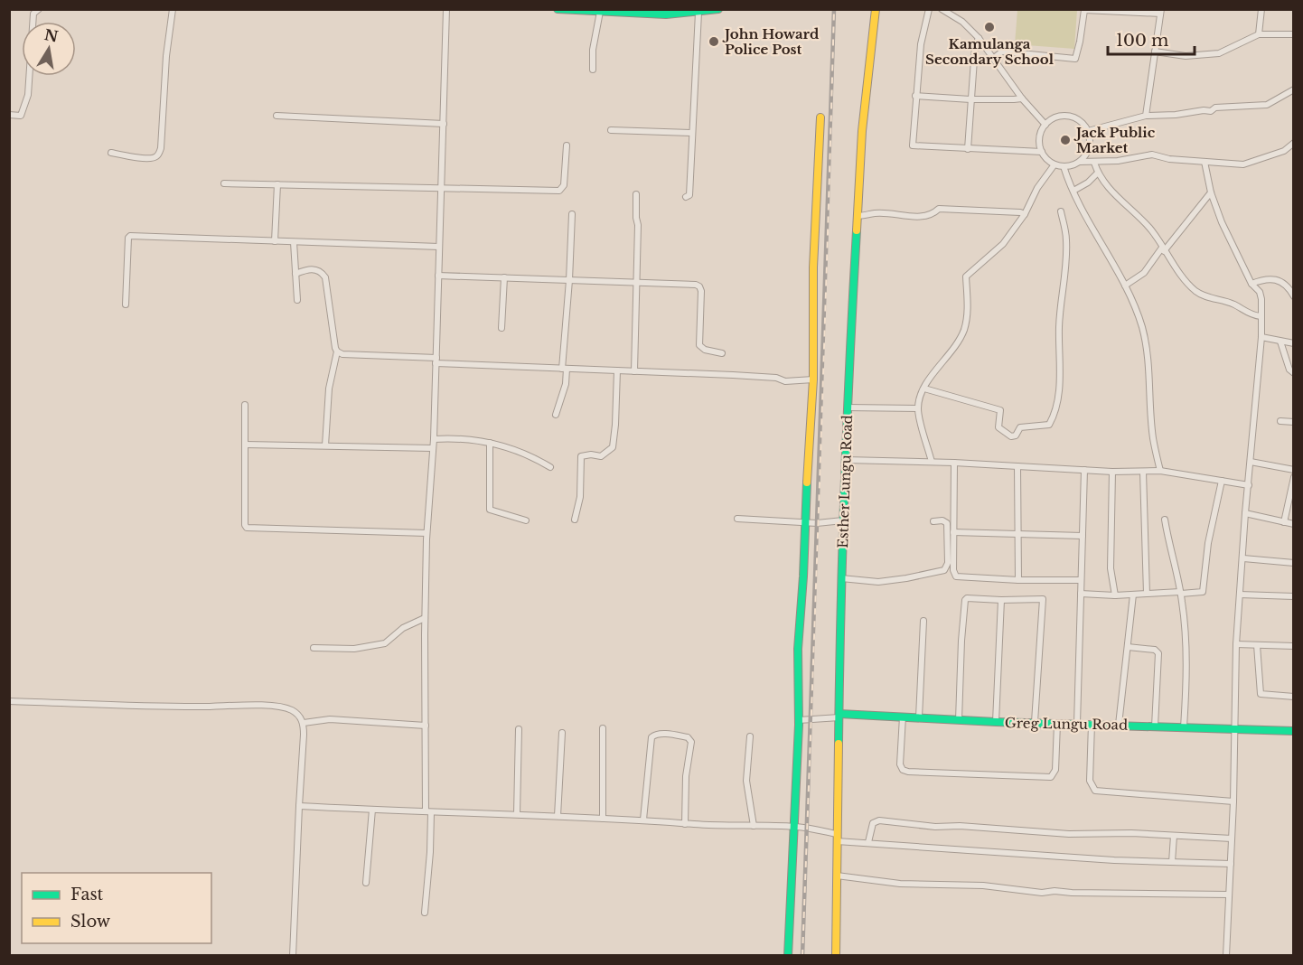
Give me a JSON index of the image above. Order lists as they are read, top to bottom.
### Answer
{
  "streets": {
    "street": ["Esther Lungu Road", "Greg Lungu Road"]
  },
  "crossings": [
    ["Esther Lungu Road", "Greg Lungu Road"]
  ],
  "places": ["Kamulanga Secondary School", "John Howard Police Post", "Jack Public Market"],
  "legend": ["Fast", "Slow"],
  "scale_bar": "100 m",
  "north": "top"
}
